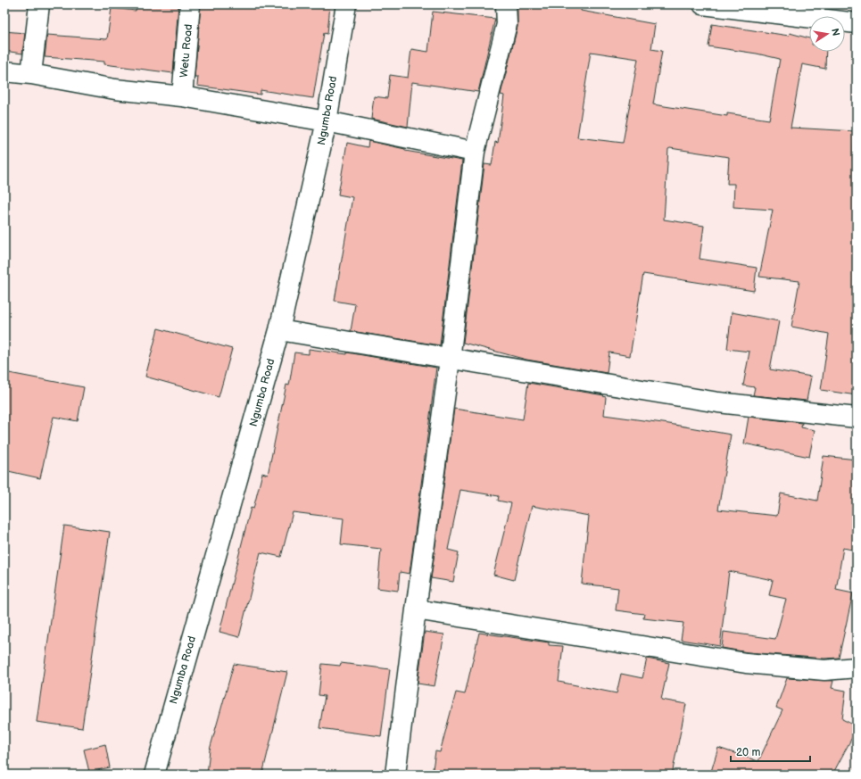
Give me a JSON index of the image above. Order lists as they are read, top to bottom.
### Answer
{
  "streets": {
    "street": ["Wetu Road", "Ngumba Road"]
  },
  "scale_bar": "20 m",
  "north": "right"
}
